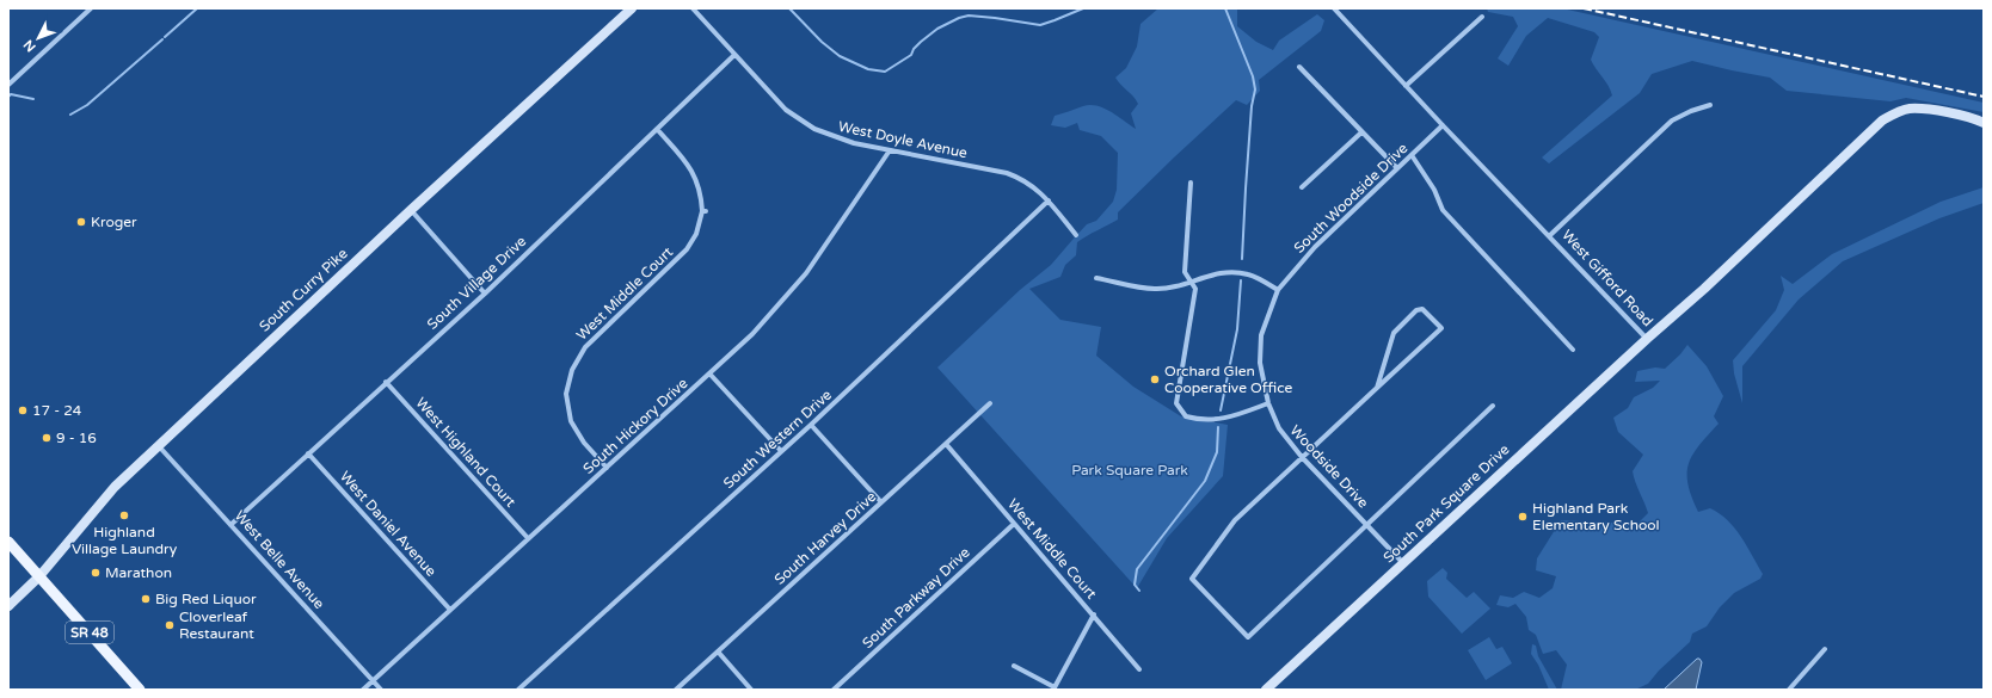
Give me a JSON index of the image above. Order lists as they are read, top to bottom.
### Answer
{
  "streets": {
    "main road": ["SR 48"],
    "street": [
      "West Doyle Avenue",
      "South Woodside Drive",
      "West Gifford Road",
      "South Village Drive",
      "South Curry Pike",
      "West Middle Court",
      "South Hickory Drive",
      "South Western Drive",
      "West Highland Court",
      "Woodside Drive",
      "South Park Square Drive",
      "West Daniel Avenue",
      "South Harvey Drive",
      "West Belle Avenue",
      "South Parkway Drive"
    ]
  },
  "crossings": [
    ["West Doyle Avenue", "South Village Drive"],
    ["West Doyle Avenue", "South Hickory Drive"],
    ["West Doyle Avenue", "South Western Drive"],
    ["South Woodside Drive", "West Gifford Road"],
    ["South Woodside Drive", "Woodside Drive"],
    ["West Gifford Road", "South Park Square Drive"],
    ["South Village Drive", "West Middle Court"],
    ["South Village Drive", "West Highland Court"],
    ["South Village Drive", "West Daniel Avenue"],
    ["South Village Drive", "West Belle Avenue"],
    ["South Curry Pike", "West Belle Avenue"],
    ["South Curry Pike", "SR 48"],
    ["West Middle Court", "South Hickory Drive"],
    ["West Middle Court", "South Harvey Drive"],
    ["West Middle Court", "South Parkway Drive"],
    ["South Hickory Drive", "West Highland Court"],
    ["South Hickory Drive", "West Daniel Avenue"],
    ["South Hickory Drive", "West Belle Avenue"],
    ["Woodside Drive", "South Park Square Drive"]
  ],
  "parks": ["Park Square Park"],
  "places": [
    "Kroger",
    "Orchard Glen Cooperative Office",
    "17 - 24",
    "9 - 16",
    "Highland Village Laundry",
    "Highland Park Elementary School",
    "Marathon",
    "Big Red Liquor",
    "Cloverleaf Restaurant"
  ],
  "north": "bottom left"
}
